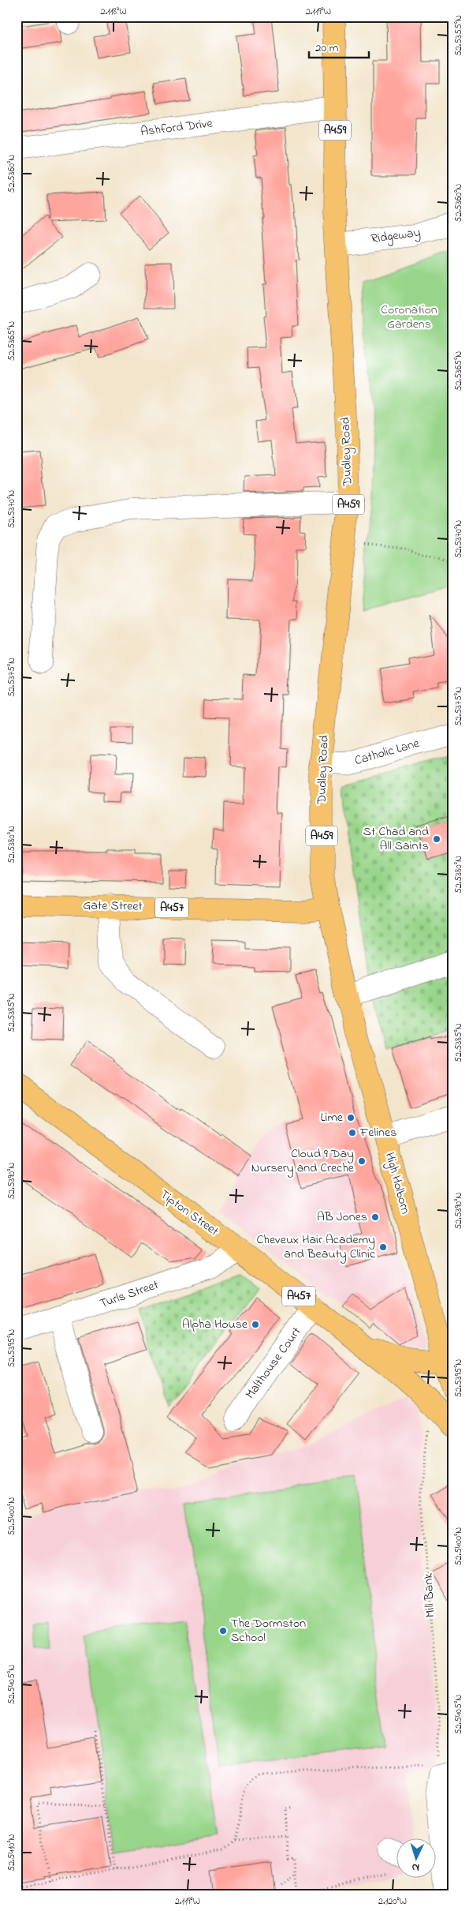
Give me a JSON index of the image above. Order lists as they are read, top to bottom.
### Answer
{
  "streets": {
    "main road": [
      "A459",
      "Dudley Road",
      "Gate Street",
      "A457",
      "High Holborn",
      "Tipton Street"
    ],
    "street": [
      "Ashford Drive",
      "Ridgeway",
      "Catholic Lane",
      "Turls Street",
      "Malthouse Court"
    ],
    "path": ["Mill Bank"]
  },
  "crossings": [
    ["Ashford Drive", "Dudley Road"],
    ["Ridgeway", "Dudley Road"],
    ["Dudley Road", "Catholic Lane"],
    ["Dudley Road", "Gate Street"],
    ["Dudley Road", "High Holborn"],
    ["Gate Street", "High Holborn"],
    ["High Holborn", "Tipton Street"],
    ["Tipton Street", "Turls Street"],
    ["Tipton Street", "Malthouse Court"]
  ],
  "parks": ["Coronation Gardens"],
  "places": [
    "St Chad and All Saints",
    "Lime",
    "Felines",
    "Cloud 9 Day Nursery and Creche",
    "AB Jones",
    "Cheveux Hair Academy and Beauty Clinic",
    "Alpha House",
    "The Dormston School"
  ],
  "scale_bar": "20 m",
  "north": "bottom",
  "coordinates": [
    "2.118°W",
    "2.119°W",
    "52.5355°N",
    "52.5360°N",
    "52.5365°N",
    "52.5370°N",
    "52.5375°N",
    "52.5380°N",
    "52.5385°N",
    "52.5390°N",
    "52.5395°N",
    "52.5400°N",
    "52.5405°N",
    "52.5410°N",
    "2.120°W"
  ]
}
